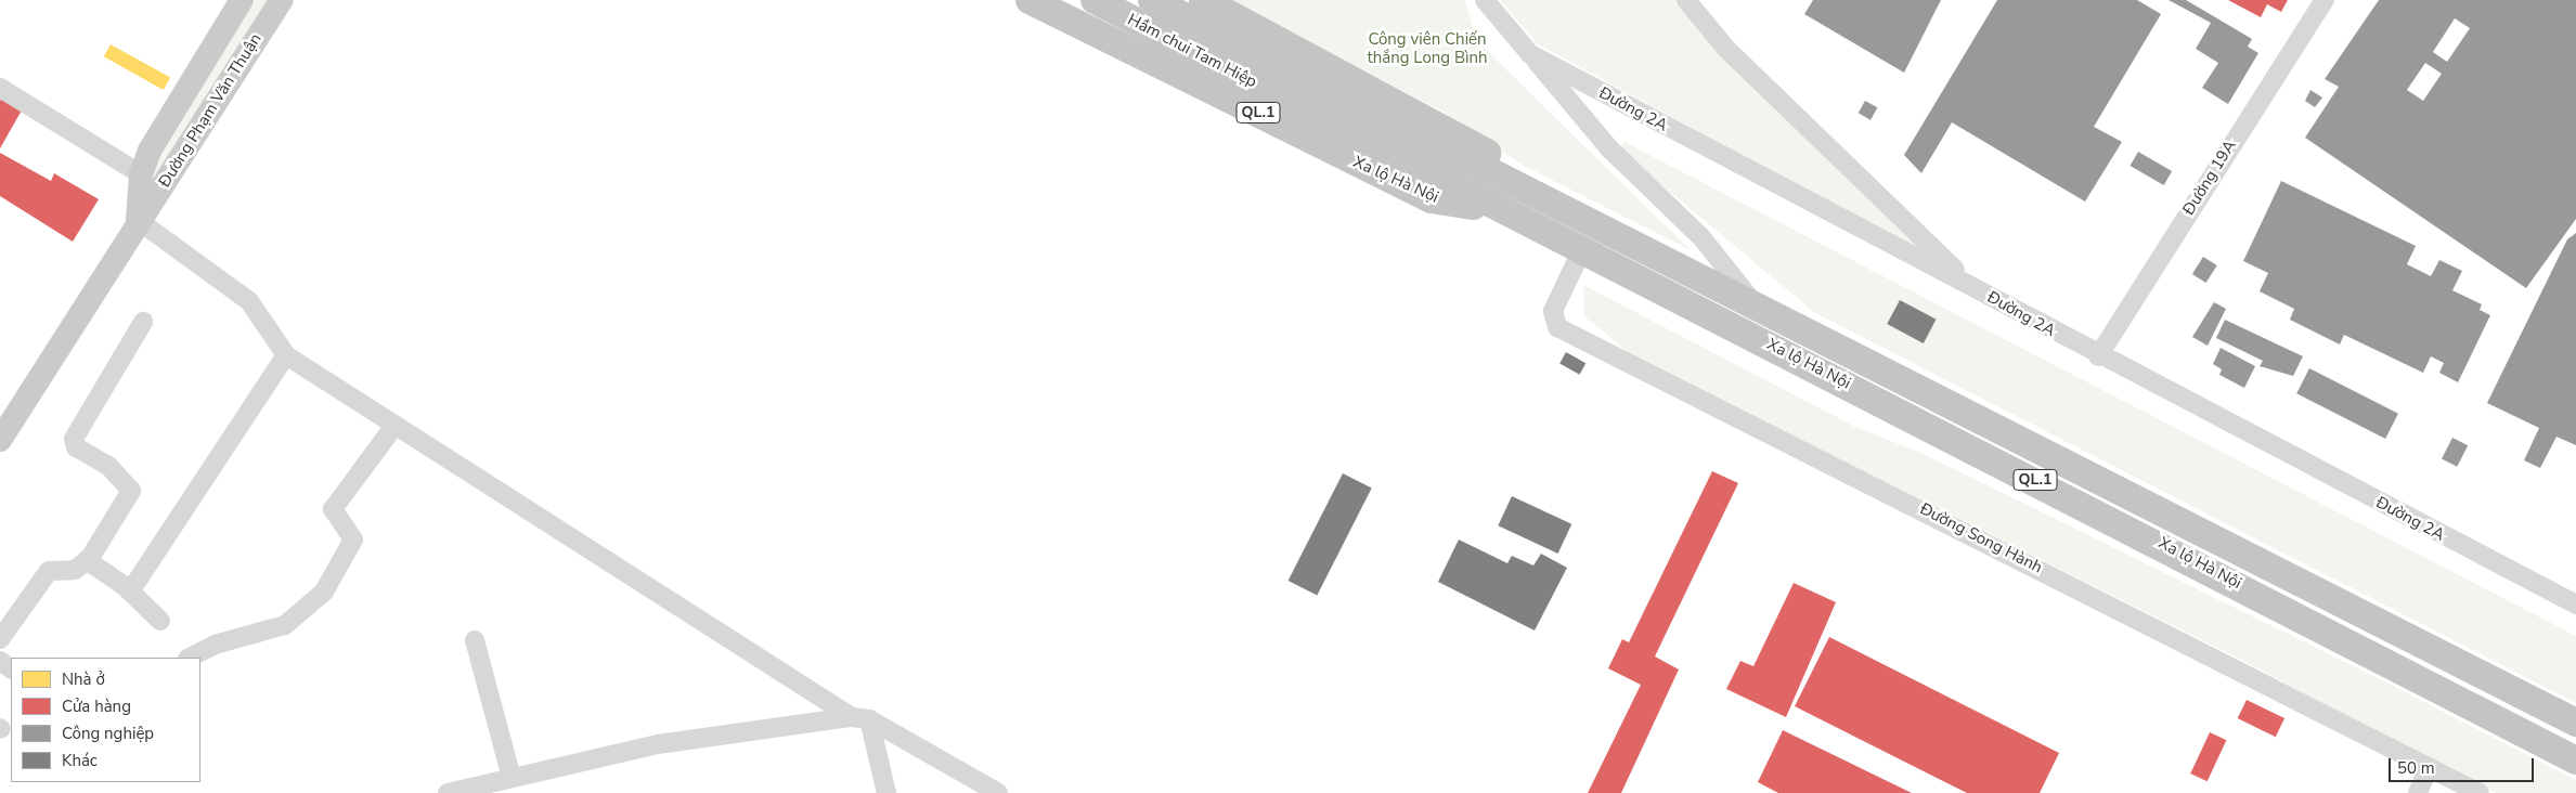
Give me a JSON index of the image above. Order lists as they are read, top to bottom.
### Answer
{
  "streets": {
    "highway": ["Hầm chui Tam Hiệp", "QL.1", "Xa lộ Hà Nội"],
    "main road": ["Đường Phạm Văn Thuận"],
    "street": ["Đường 2A", "Đường 19A", "Đường Song Hành"]
  },
  "crossings": [
    ["Hầm chui Tam Hiệp", "Xa lộ Hà Nội"],
    ["Đường 2A", "Đường 19A"],
    ["Xa lộ Hà Nội", "Đường Song Hành"]
  ],
  "parks": ["Công viên Chiến thắng Long Bình"],
  "legend": [
    "Nhà ở",
    "Cửa hàng",
    "Công nghiệp",
    "Khác"
  ],
  "scale_bar": "50 m"
}
